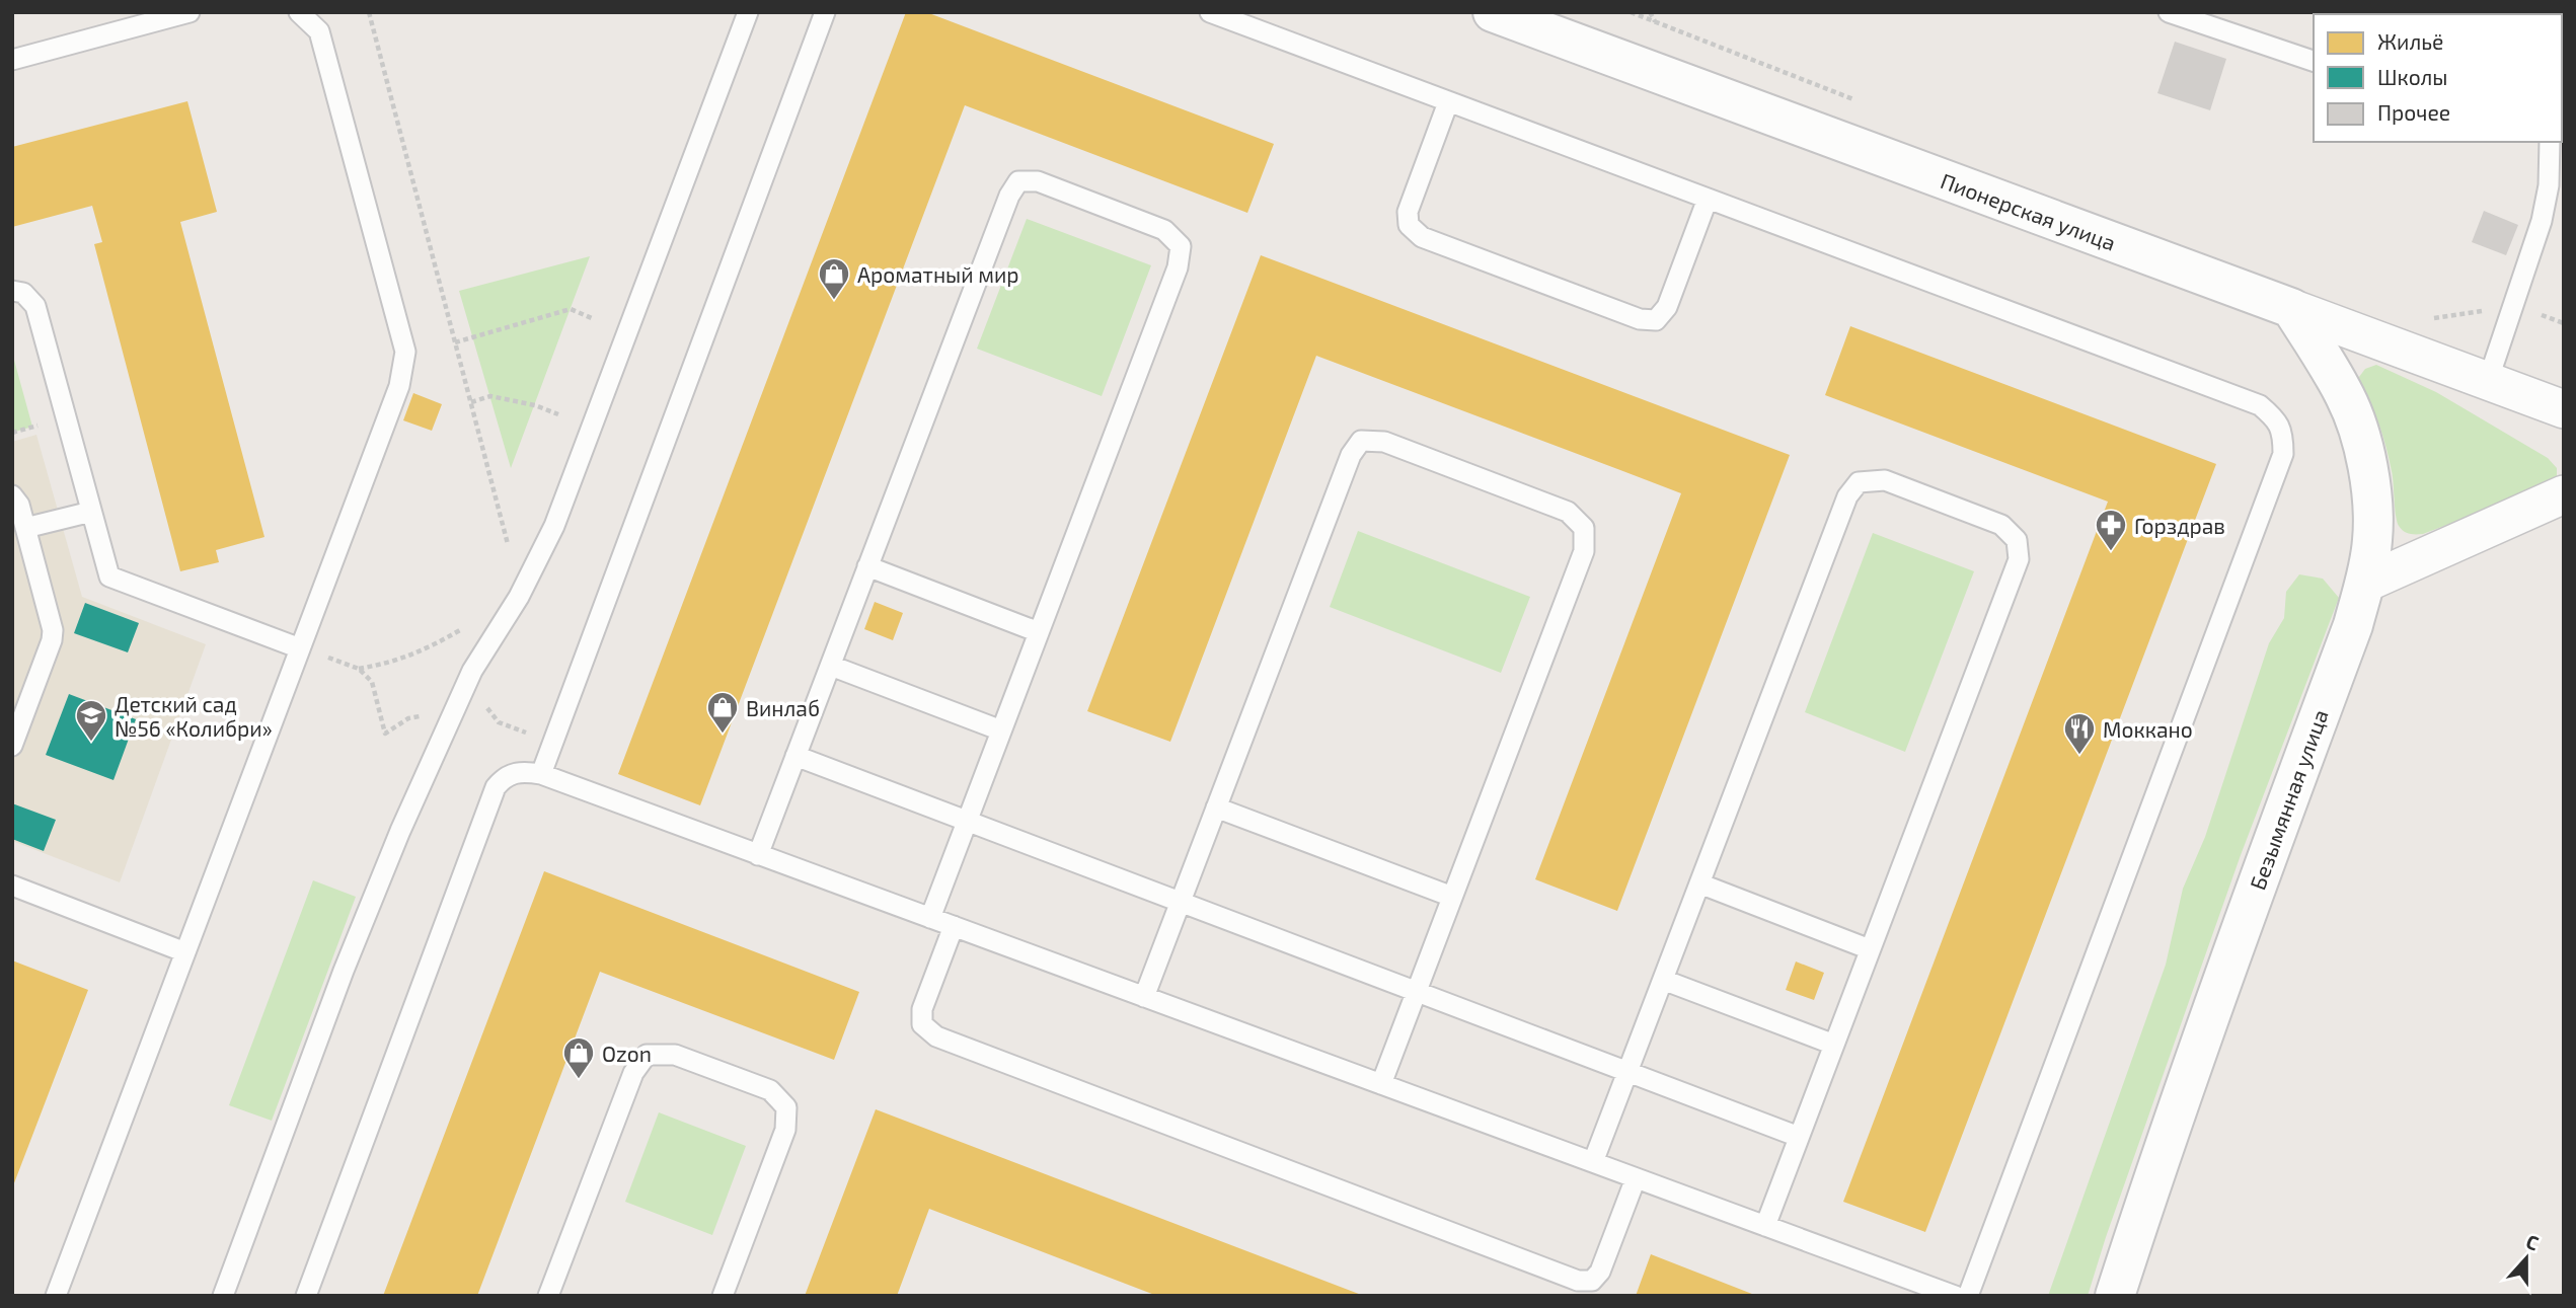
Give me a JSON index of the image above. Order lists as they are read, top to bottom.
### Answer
{
  "streets": {
    "street": ["Пионерская улица", "Безымянная улица"]
  },
  "crossings": [
    ["Пионерская улица", "Безымянная улица"]
  ],
  "places": {
    "shop": ["Ароматный мир", "Винлаб", "Ozon"],
    "pharmacy": ["Горздрав"],
    "school or university": ["Детский сад №56 «Колибри»"],
    "restaurant": ["Моккано"]
  },
  "legend": ["Жильё", "Школы", "Прочее"],
  "north": "top"
}
